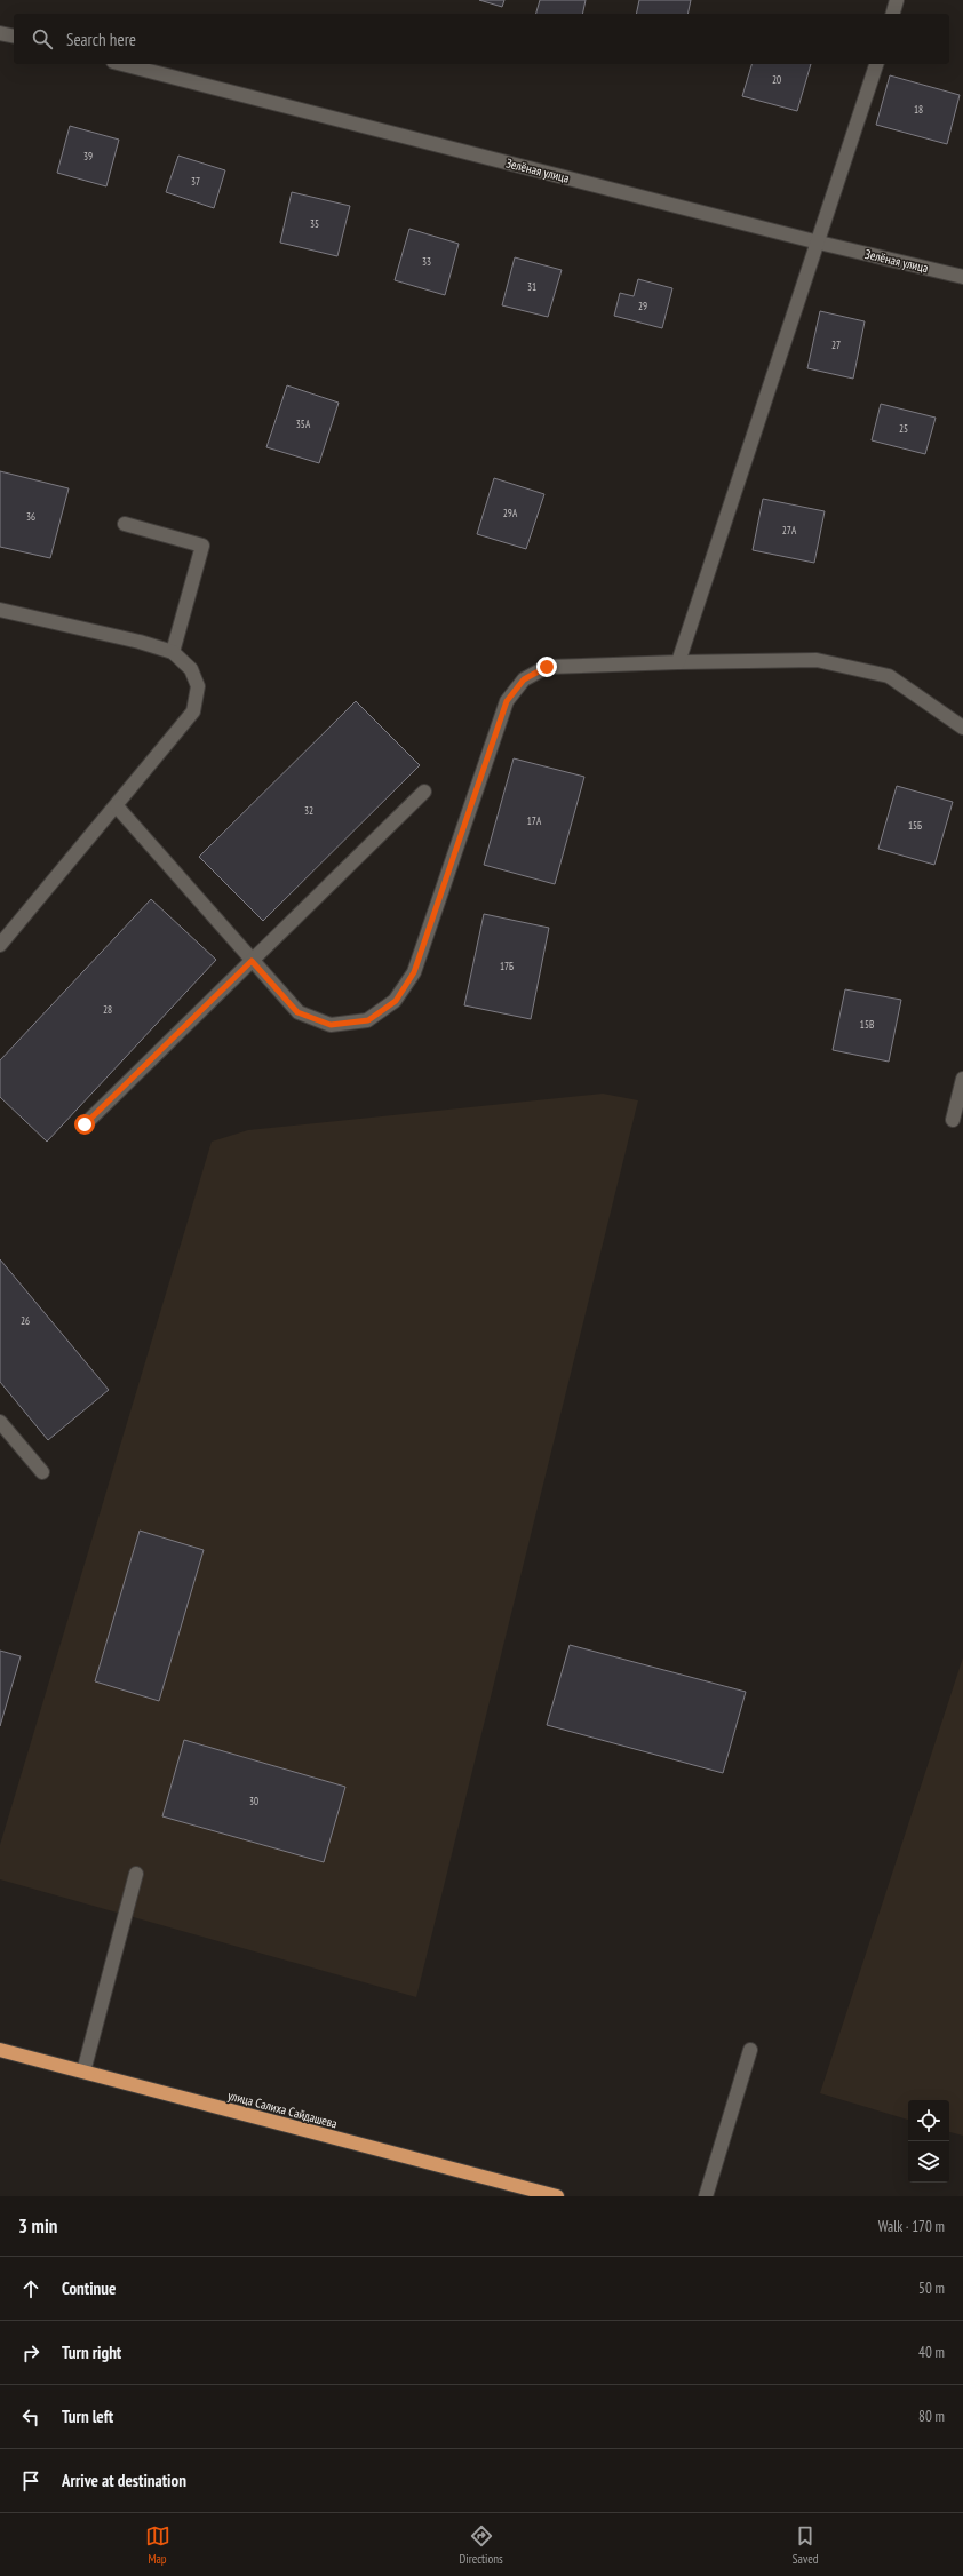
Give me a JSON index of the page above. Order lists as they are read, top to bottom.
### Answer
{
  "streets": {
    "highway": ["улица Салиха Сайдашева"],
    "street": ["Зелёная улица"]
  },
  "house_numbers": [
    "20",
    "18",
    "39",
    "37",
    "35",
    "33",
    "31",
    "29",
    "27",
    "35А",
    "25",
    "29А",
    "36",
    "27А",
    "32",
    "17А",
    "15Б",
    "17Б",
    "28",
    "15В",
    "26",
    "30"
  ],
  "page": {
    "search": "Search here",
    "heading": ["3 min", "Walk · 170 m"],
    "list": [
      ["Continue", "50 m"],
      ["Turn right", "40 m"],
      ["Turn left", "80 m"],
      "Arrive at destination"
    ],
    "nav": ["Map", "Directions", "Saved"]
  }
}
